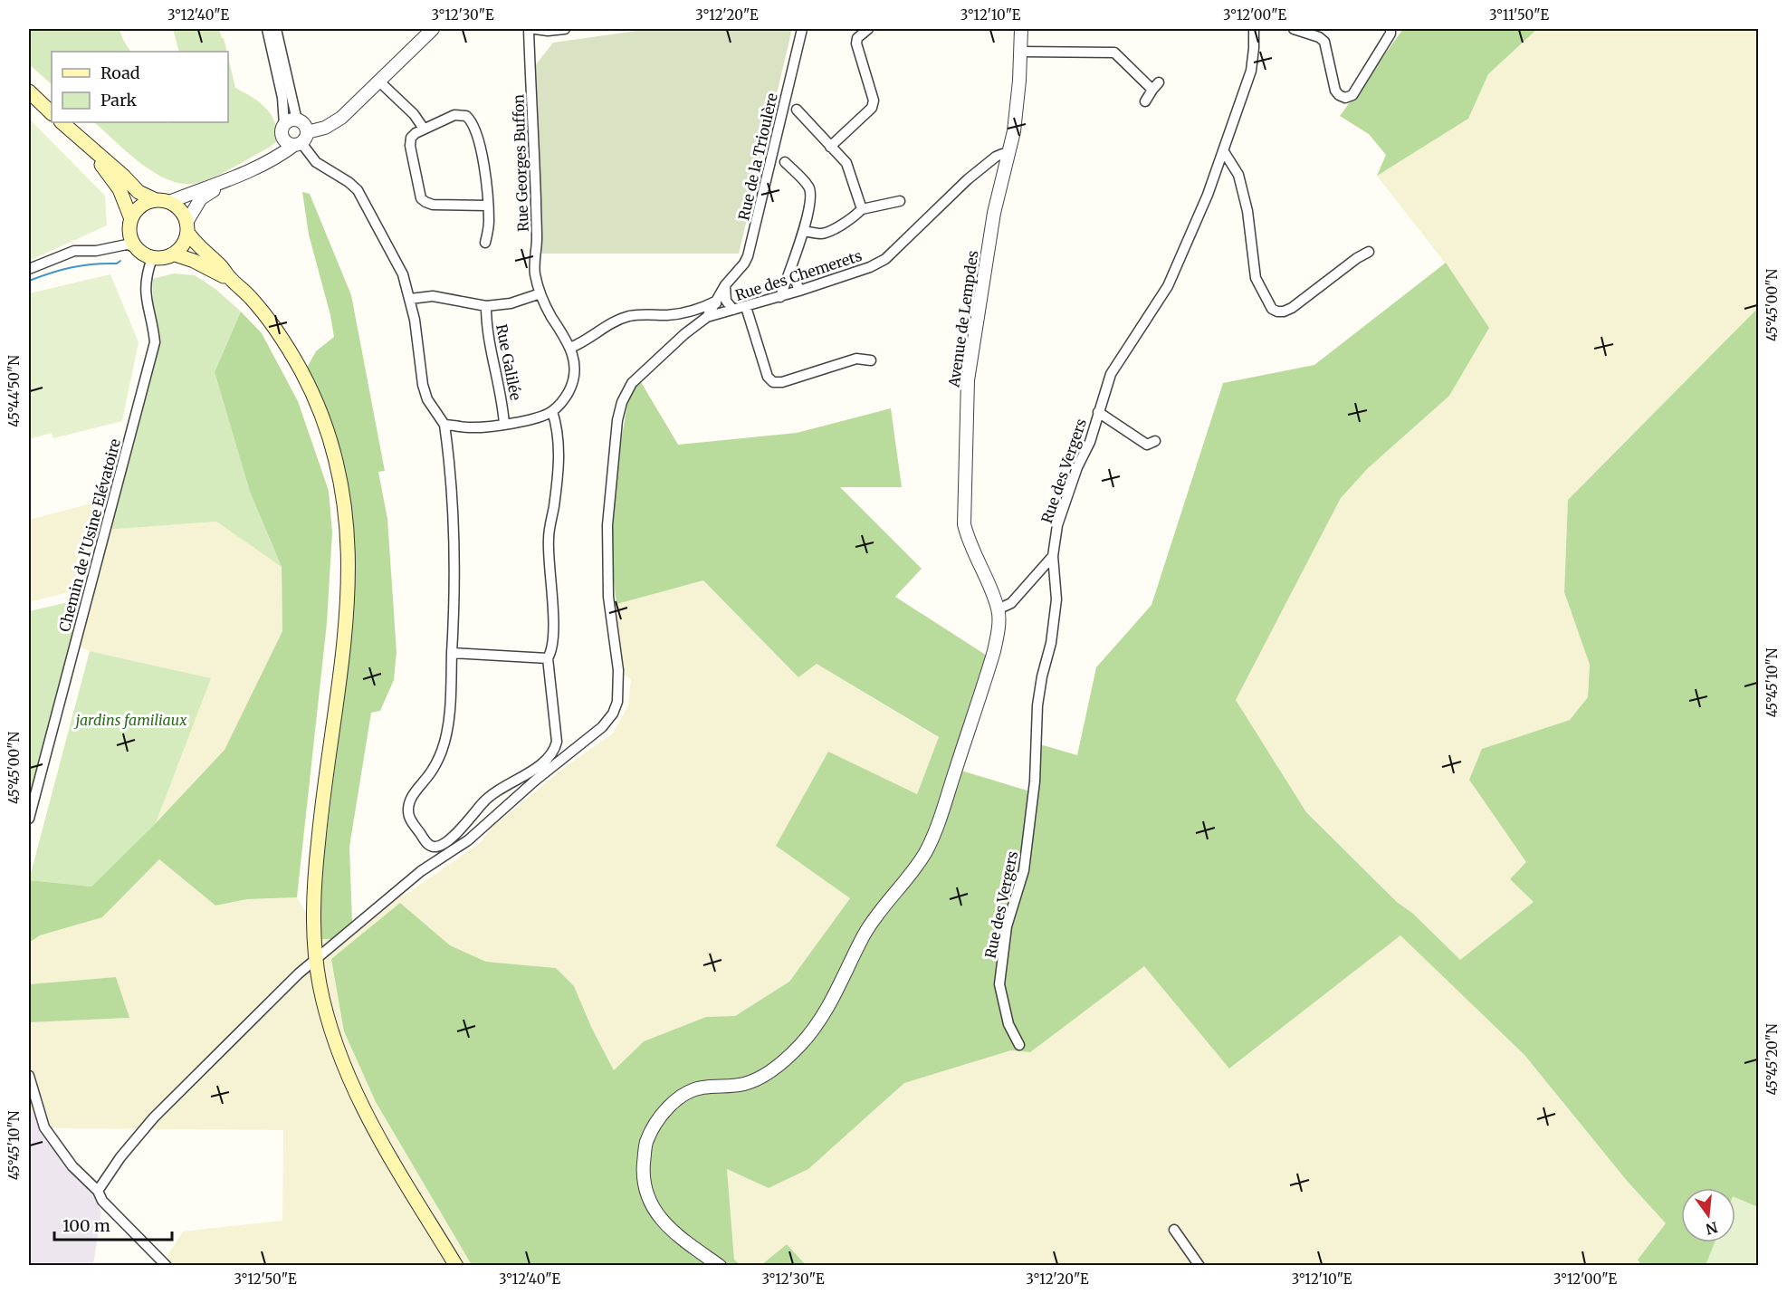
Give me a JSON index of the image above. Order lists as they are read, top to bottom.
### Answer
{
  "streets": {
    "street": [
      "Rue de la Trioulère",
      "Rue Georges Buffon",
      "Rue des Chemerets",
      "Avenue de Lempdes",
      "Rue Galilée",
      "Rue des Vergers",
      "Chemin de l'Usine Elévatoire"
    ]
  },
  "crossings": [
    ["Rue de la Trioulère", "Rue des Chemerets"],
    ["Rue des Chemerets", "Avenue de Lempdes"]
  ],
  "parks": ["jardins familiaux"],
  "legend": ["Road", "Park"],
  "scale_bar": "100 m",
  "north": "bottom",
  "coordinates": [
    "3°12'40\"E",
    "3°12'30\"E",
    "3°12'20\"E",
    "3°12'10\"E",
    "3°12'00\"E",
    "3°11'50\"E",
    "45°45'00\"N",
    "45°44'50\"N",
    "45°45'10\"N",
    "45°45'20\"N",
    "3°12'50\"E"
  ]
}
